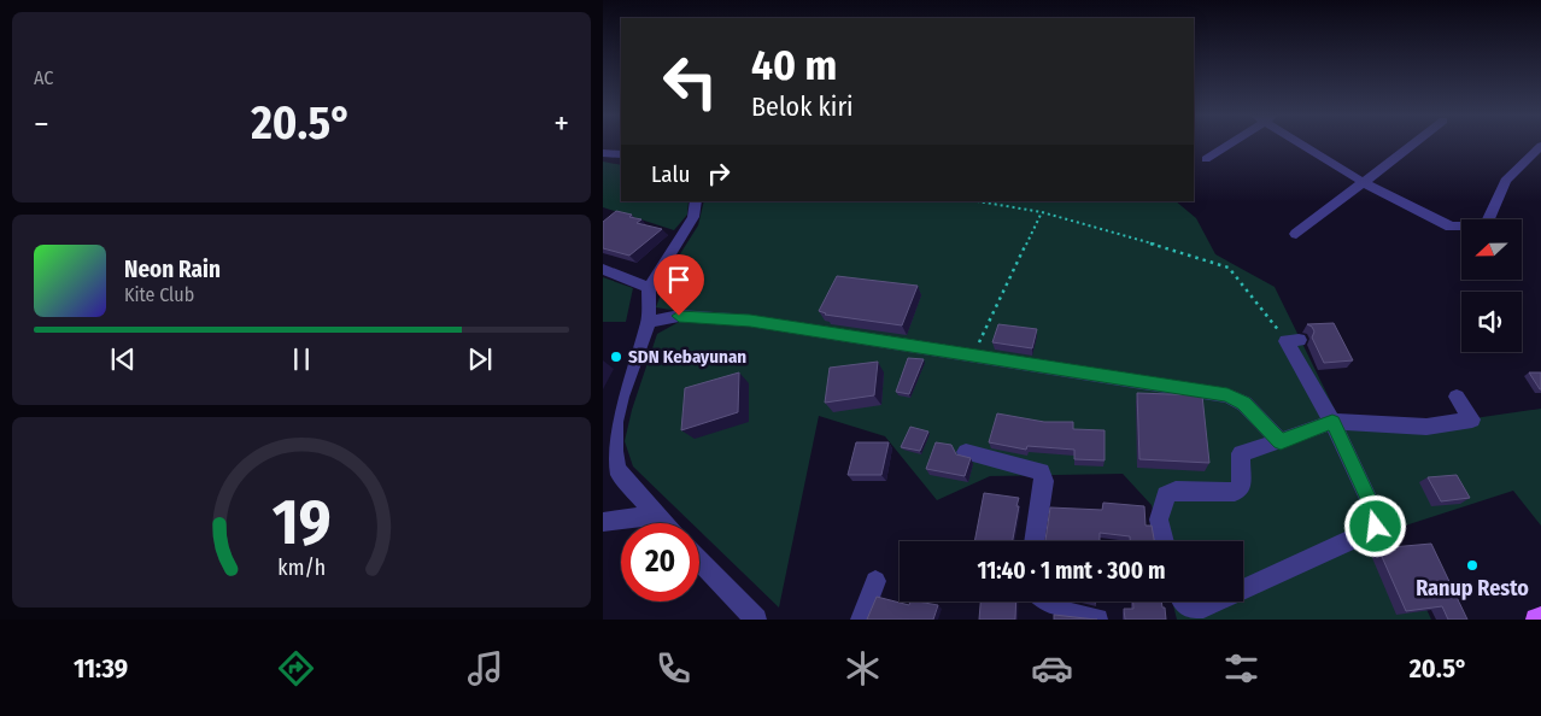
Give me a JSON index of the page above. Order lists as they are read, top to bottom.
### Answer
{
  "places": ["SDN Kebayunan", "Ranup Resto"],
  "north": "left",
  "page": {
    "tile": "AC",
    "turn": ["40 m", "Belok kiri"],
    "heat": ["−", "20.5°", "+"],
    "then": "Lalu",
    "song": ["Neon Rain", "Kite Club"],
    "limit": "20",
    "trip": "11:40 · 1 mnt · 300 m",
    "tabs": ["11:39", "20.5°"],
    "gauge": ["19", "km/h"]
  }
}
